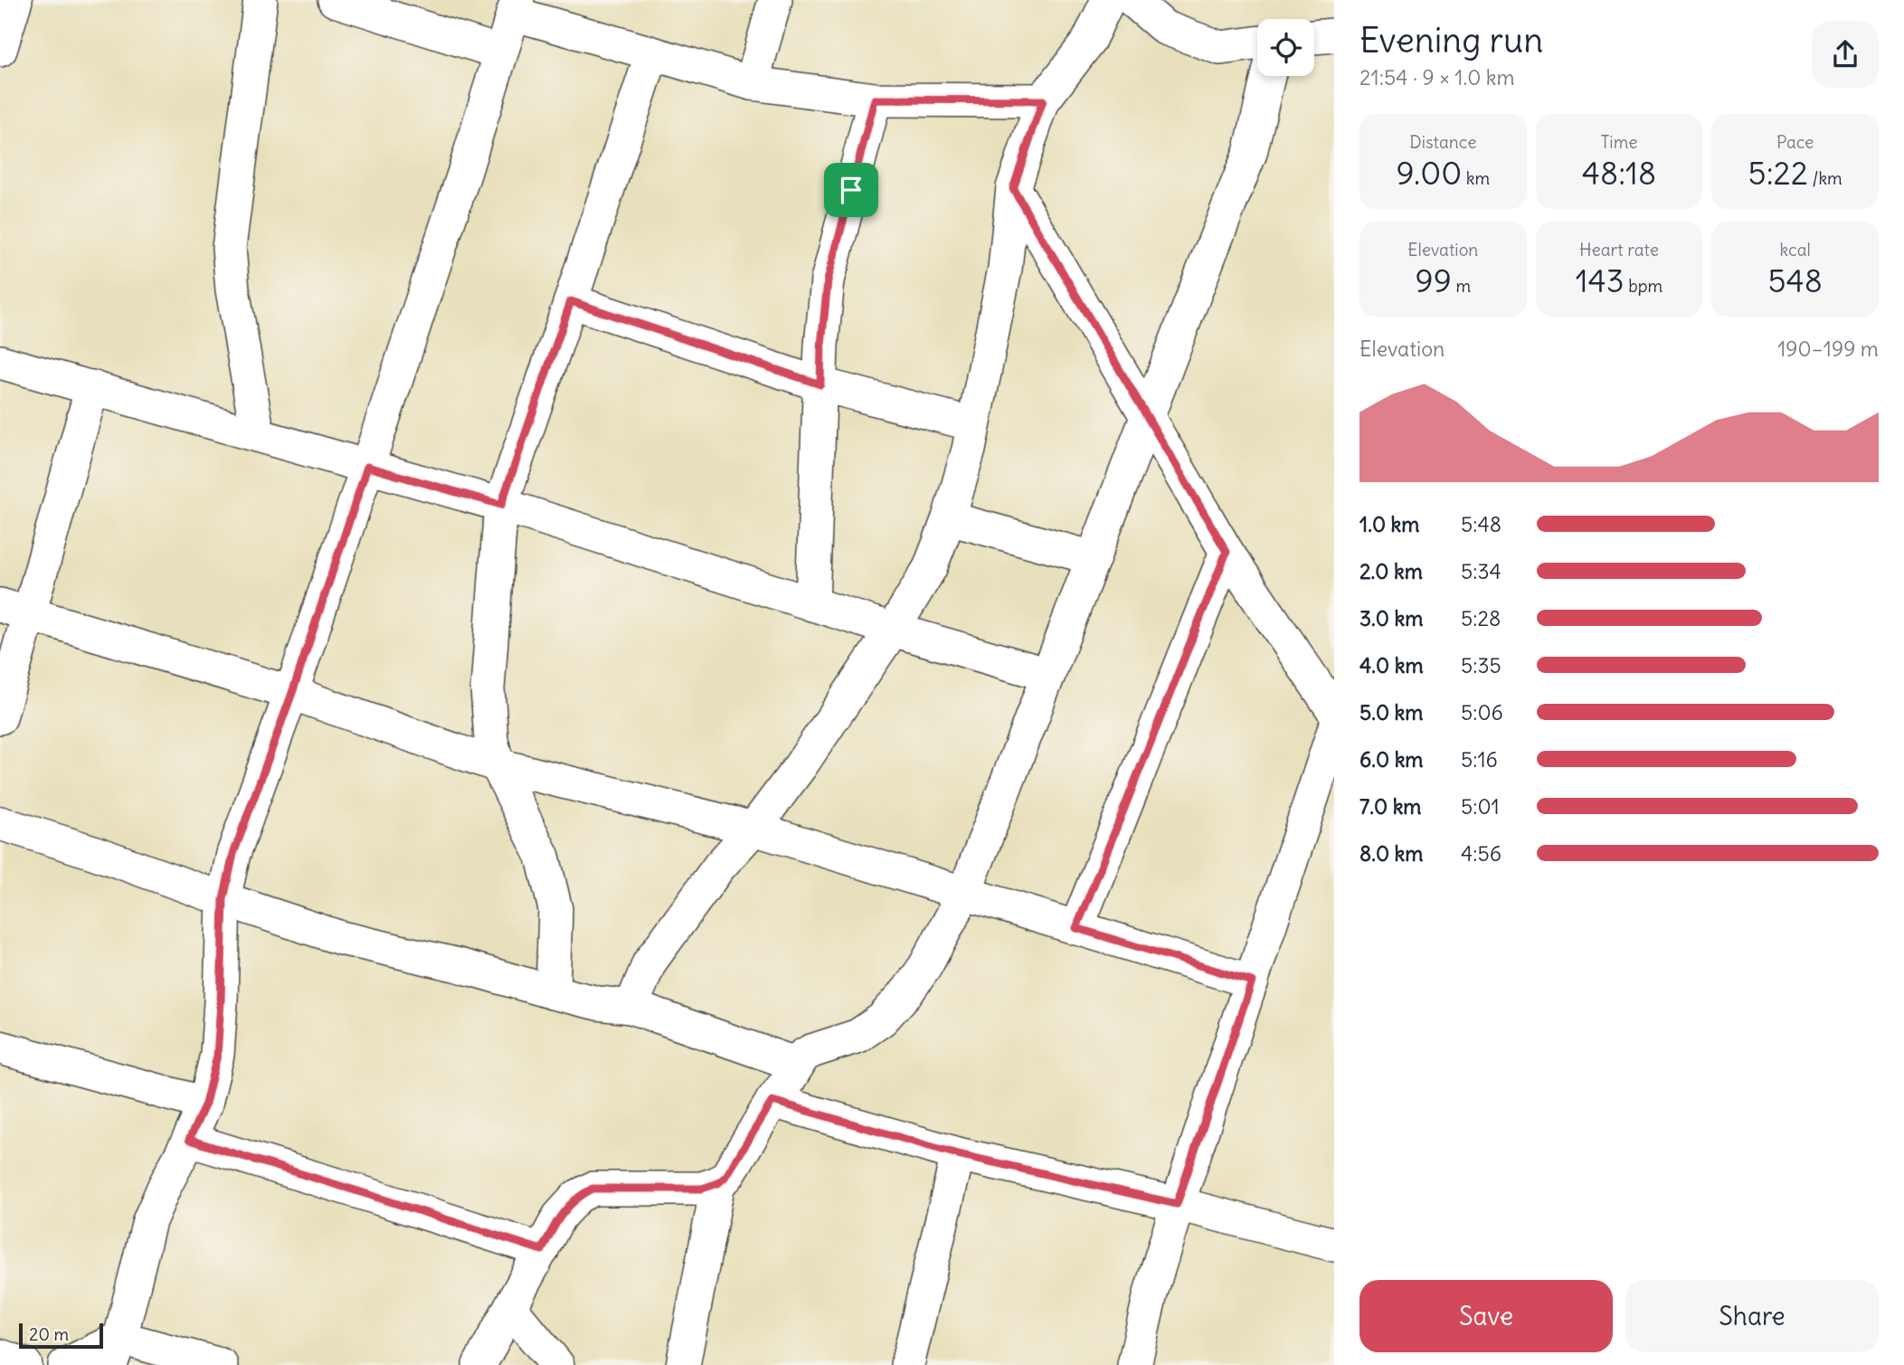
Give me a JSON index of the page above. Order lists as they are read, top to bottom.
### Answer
{
  "scale_bar": "20 m",
  "page": {
    "heading": ["Evening run", "21:54 · 9 × 1.0 km"],
    "stats": [
      ["Distance", "9.00 km"],
      ["Time", "48:18"],
      ["Pace", "5:22 /km"],
      ["Elevation", "99 m"],
      ["Heart rate", "143 bpm"],
      ["kcal", "548"]
    ],
    "chart": ["Elevation", "190–199 m"],
    "list": [
      {
        "name": "1.0 km",
        "note": "5:48"
      },
      {
        "name": "2.0 km",
        "note": "5:34"
      },
      {
        "name": "3.0 km",
        "note": "5:28"
      },
      {
        "name": "4.0 km",
        "note": "5:35"
      },
      {
        "name": "5.0 km",
        "note": "5:06"
      },
      {
        "name": "6.0 km",
        "note": "5:16"
      },
      {
        "name": "7.0 km",
        "note": "5:01"
      },
      {
        "name": "8.0 km",
        "note": "4:56"
      }
    ],
    "buttons": ["Save", "Share"],
    "scale": "20 m"
  }
}
